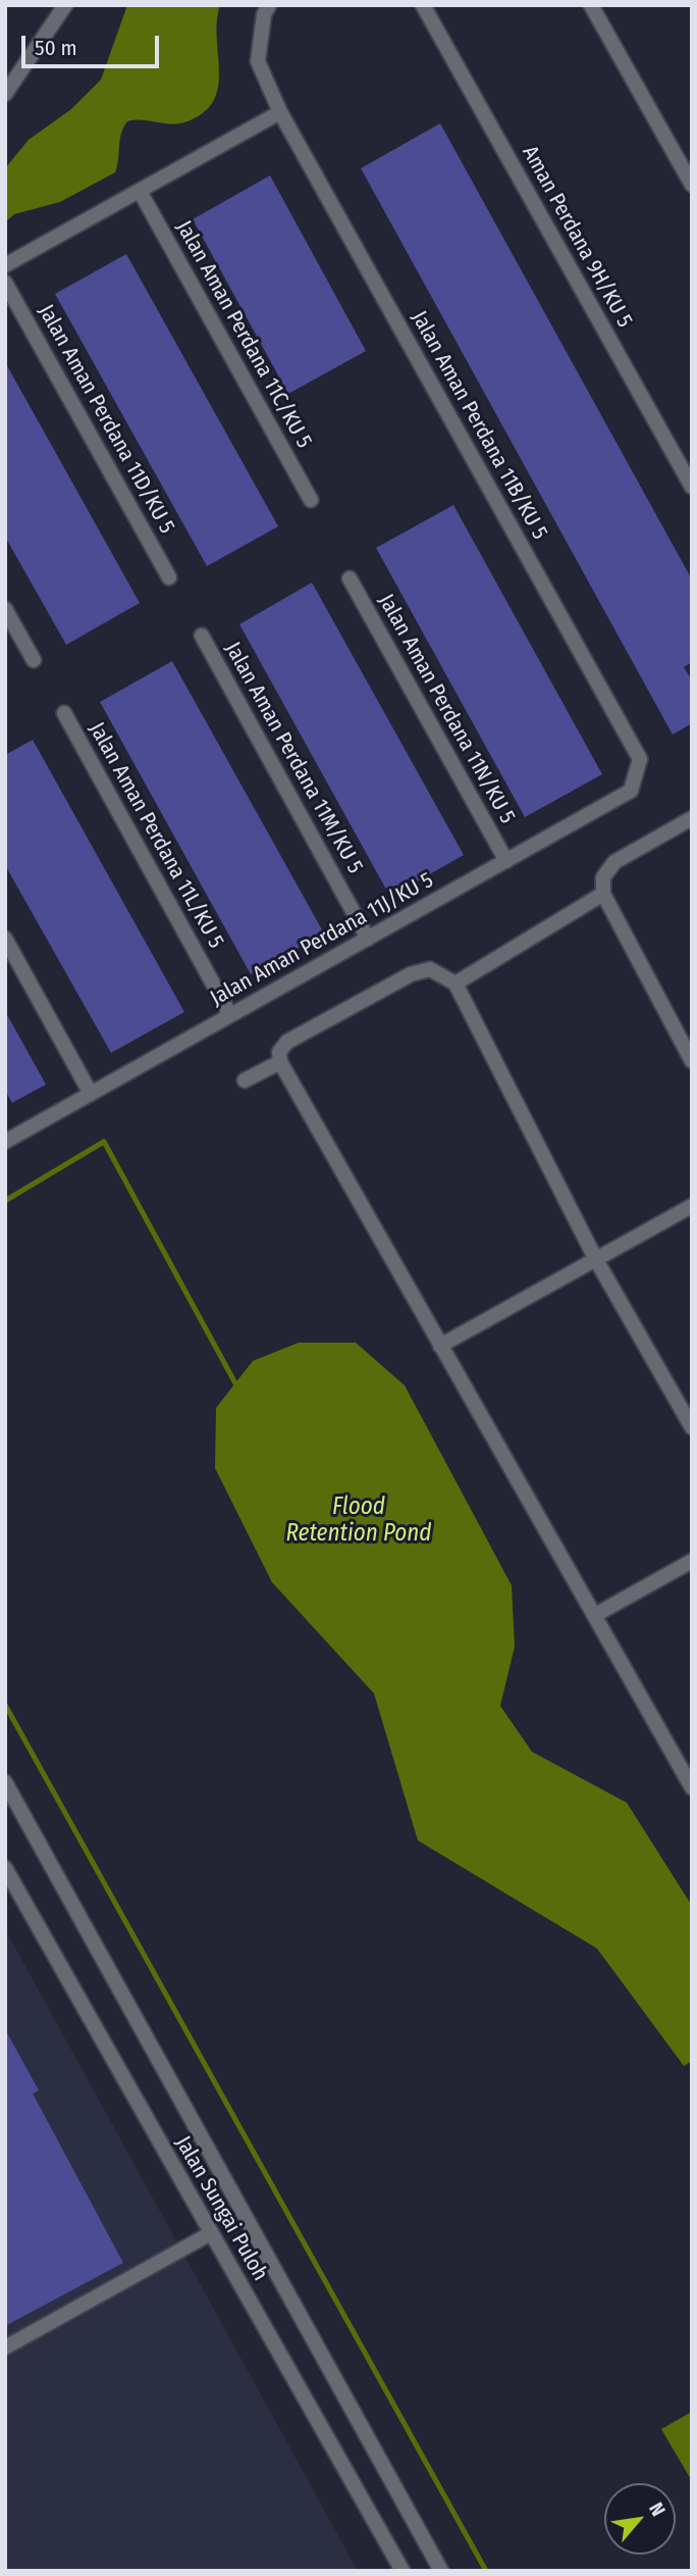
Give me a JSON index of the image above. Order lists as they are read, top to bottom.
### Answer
{
  "streets": {
    "street": [
      "Aman Perdana 9H/KU 5",
      "Jalan Aman Perdana 11C/KU 5",
      "Jalan Aman Perdana 11D/KU 5",
      "Jalan Aman Perdana 11B/KU 5",
      "Jalan Aman Perdana 11N/KU 5",
      "Jalan Aman Perdana 11M/KU 5",
      "Jalan Aman Perdana 11L/KU 5",
      "Jalan Aman Perdana 11J/KU 5",
      "Jalan Sungai Puloh"
    ]
  },
  "crossings": [
    ["Jalan Aman Perdana 11B/KU 5", "Jalan Aman Perdana 11J/KU 5"],
    ["Jalan Aman Perdana 11N/KU 5", "Jalan Aman Perdana 11J/KU 5"],
    ["Jalan Aman Perdana 11M/KU 5", "Jalan Aman Perdana 11J/KU 5"],
    ["Jalan Aman Perdana 11L/KU 5", "Jalan Aman Perdana 11J/KU 5"]
  ],
  "water": ["Flood Retention Pond"],
  "scale_bar": "50 m",
  "north": "top right"
}
